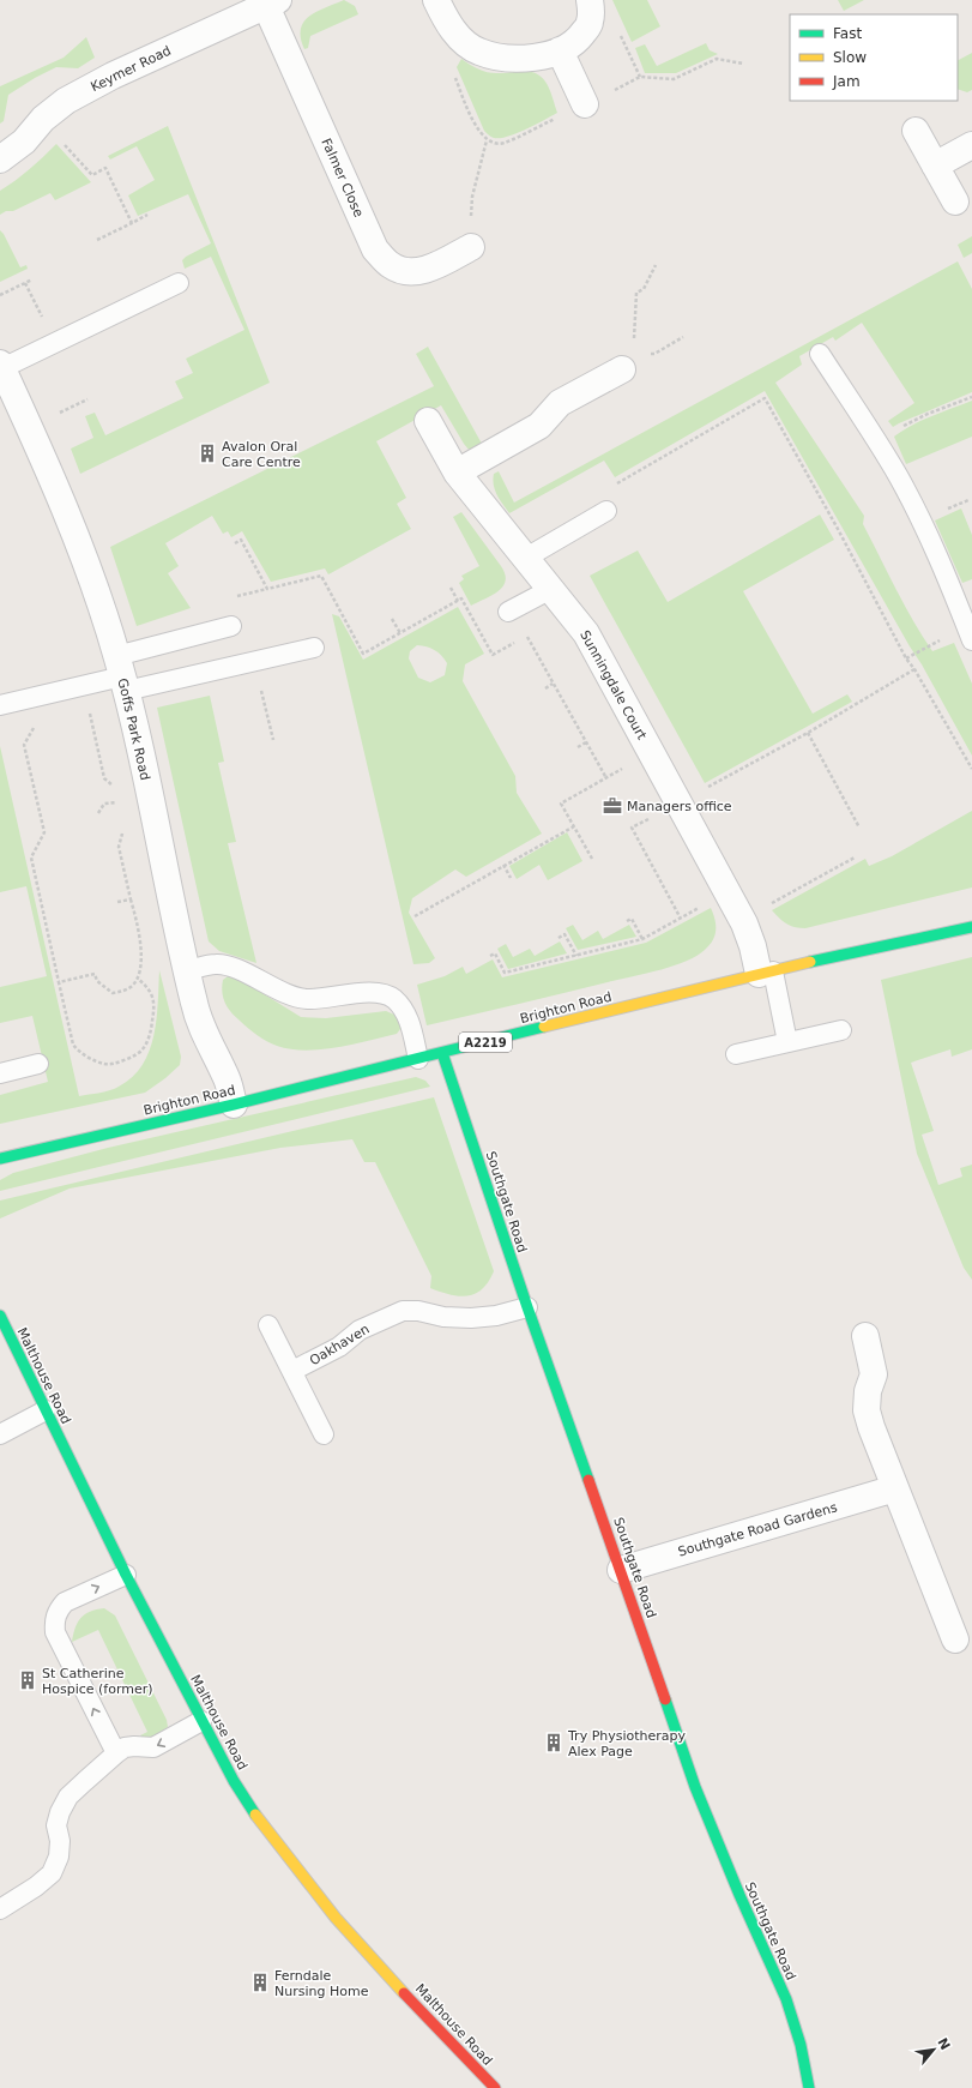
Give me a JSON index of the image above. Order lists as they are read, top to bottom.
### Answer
{
  "streets": {
    "street": [
      "Keymer Road",
      "Falmer Close",
      "Sunningdale Court",
      "Goffs Park Road",
      "Brighton Road",
      "A2219",
      "Southgate Road",
      "Malthouse Road",
      "Southgate Road Gardens"
    ],
    "lane": ["Oakhaven"]
  },
  "crossings": [
    ["Keymer Road", "Falmer Close"],
    ["Sunningdale Court", "Brighton Road"],
    ["Goffs Park Road", "Brighton Road"],
    ["Brighton Road", "Southgate Road"],
    ["Southgate Road", "Oakhaven"],
    ["Southgate Road", "Southgate Road Gardens"]
  ],
  "places": {
    "building": [
      "Avalon Oral Care Centre",
      "St Catherine Hospice (former)",
      "Try Physiotherapy Alex Page",
      "Ferndale Nursing Home"
    ],
    "office": ["Managers office"]
  },
  "legend": ["Fast", "Slow", "Jam"],
  "north": "top right"
}
